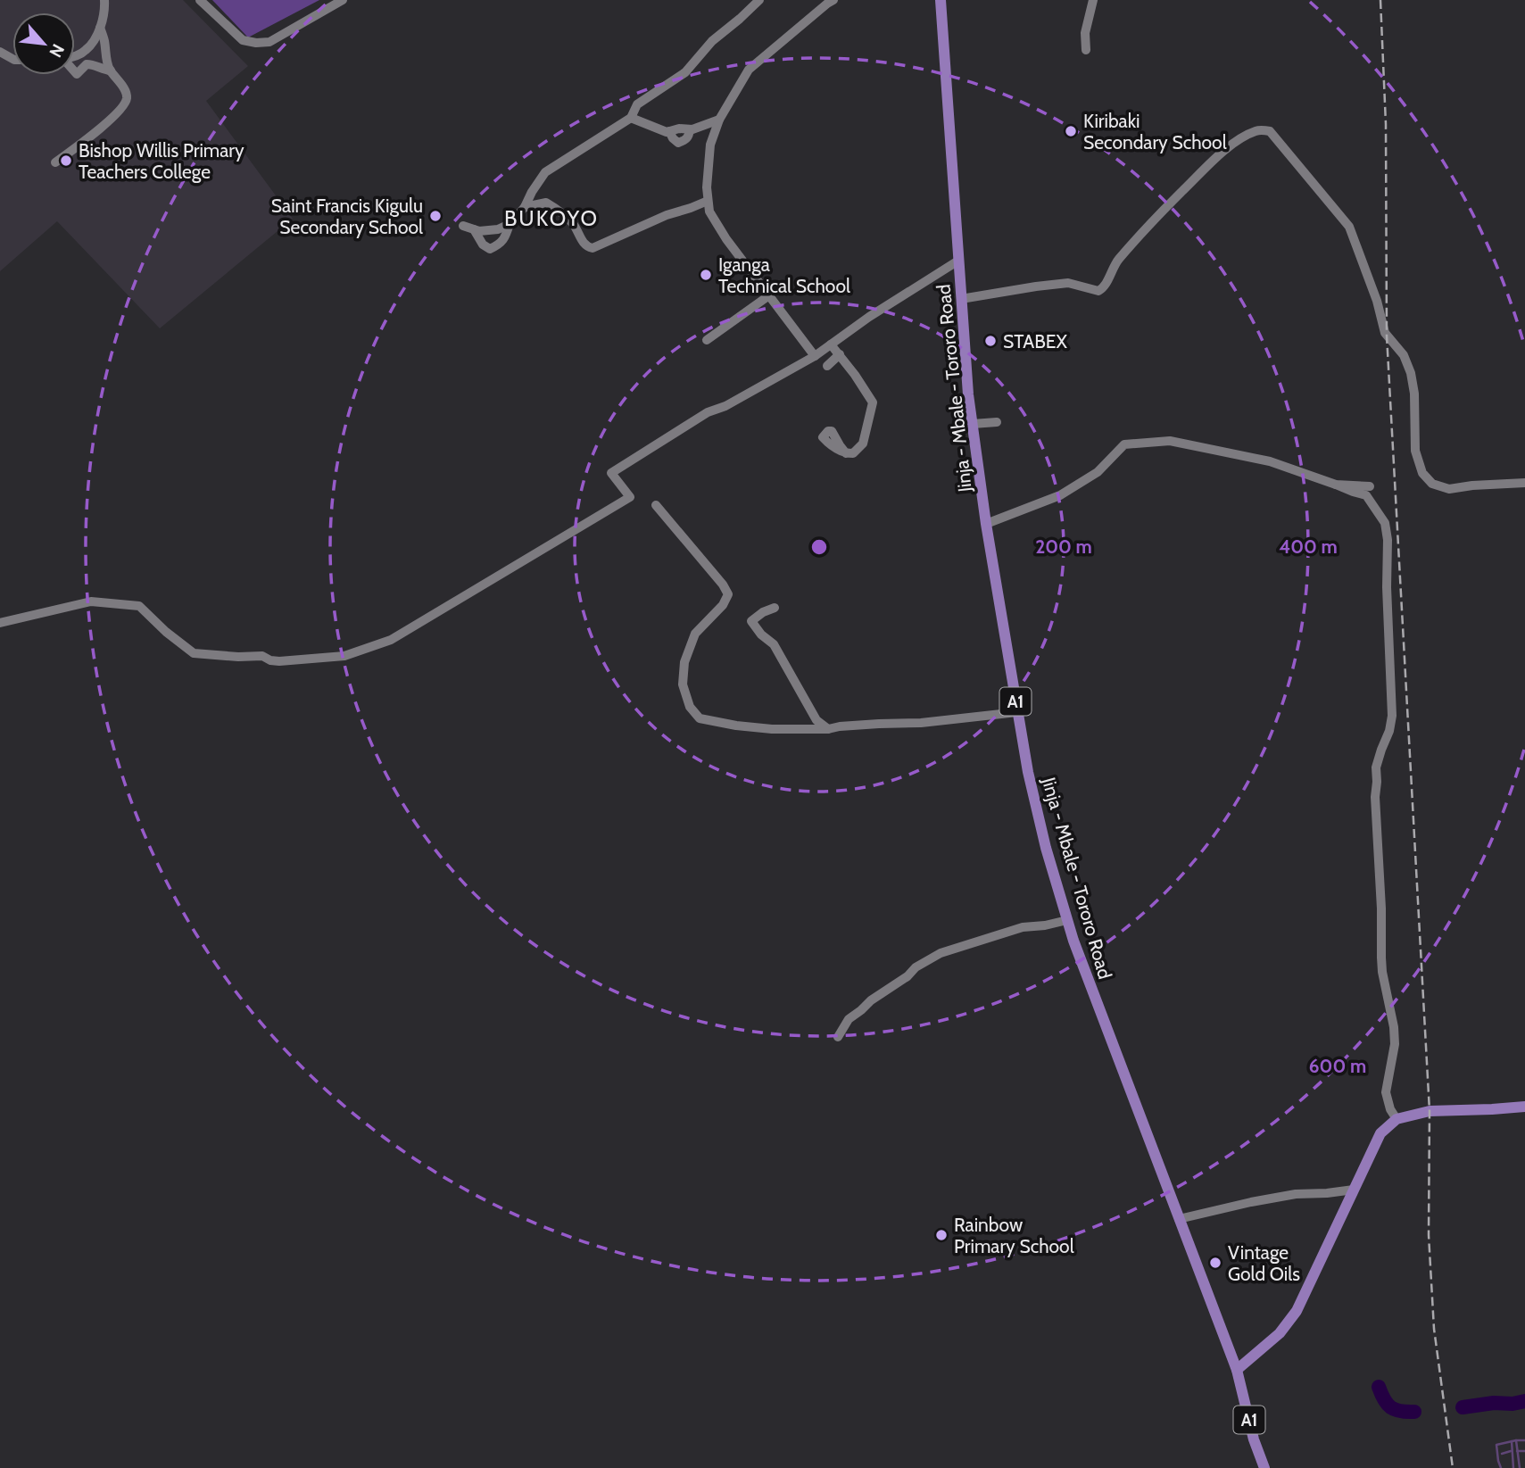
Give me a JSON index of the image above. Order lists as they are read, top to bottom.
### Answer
{
  "streets": {
    "main road": ["Jinja - Mbale - Tororo Road", "A1"]
  },
  "crossings": [
    ["Jinja - Mbale - Tororo Road", "A1"]
  ],
  "districts": ["BUKOYO"],
  "places": [
    "Kiribaki Secondary School",
    "Bishop Willis Primary Teachers College",
    "Saint Francis Kigulu Secondary School",
    "Iganga Technical School",
    "STABEX",
    "Rainbow Primary School",
    "Vintage Gold Oils"
  ],
  "north": "bottom right",
  "rings": ["200 m", "400 m", "600 m"]
}
